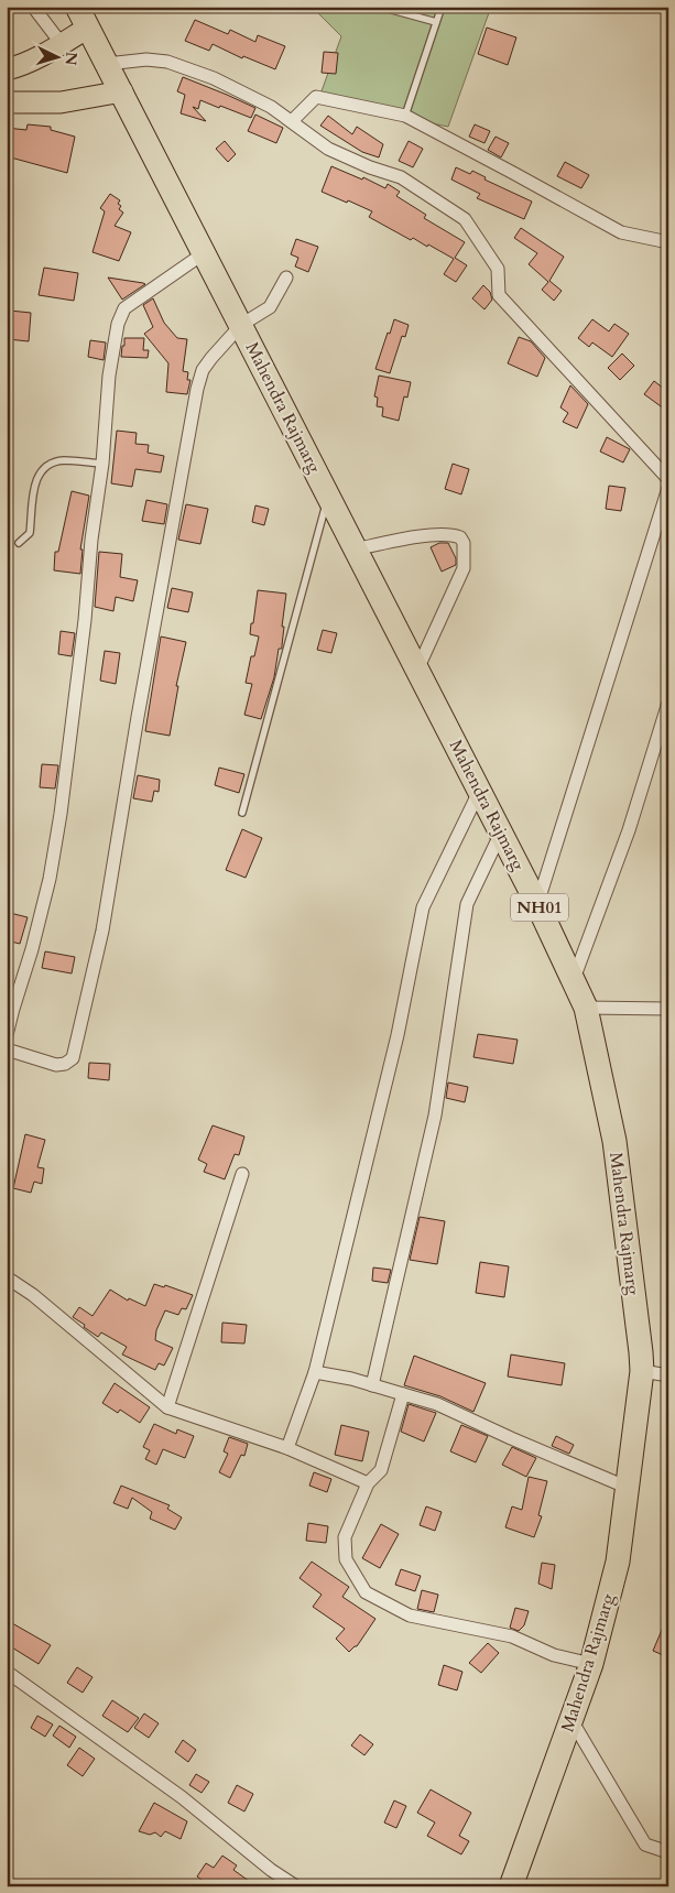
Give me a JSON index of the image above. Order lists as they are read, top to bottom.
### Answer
{
  "streets": {
    "highway": ["Mahendra Rajmarg", "NH01"]
  },
  "north": "right"
}
